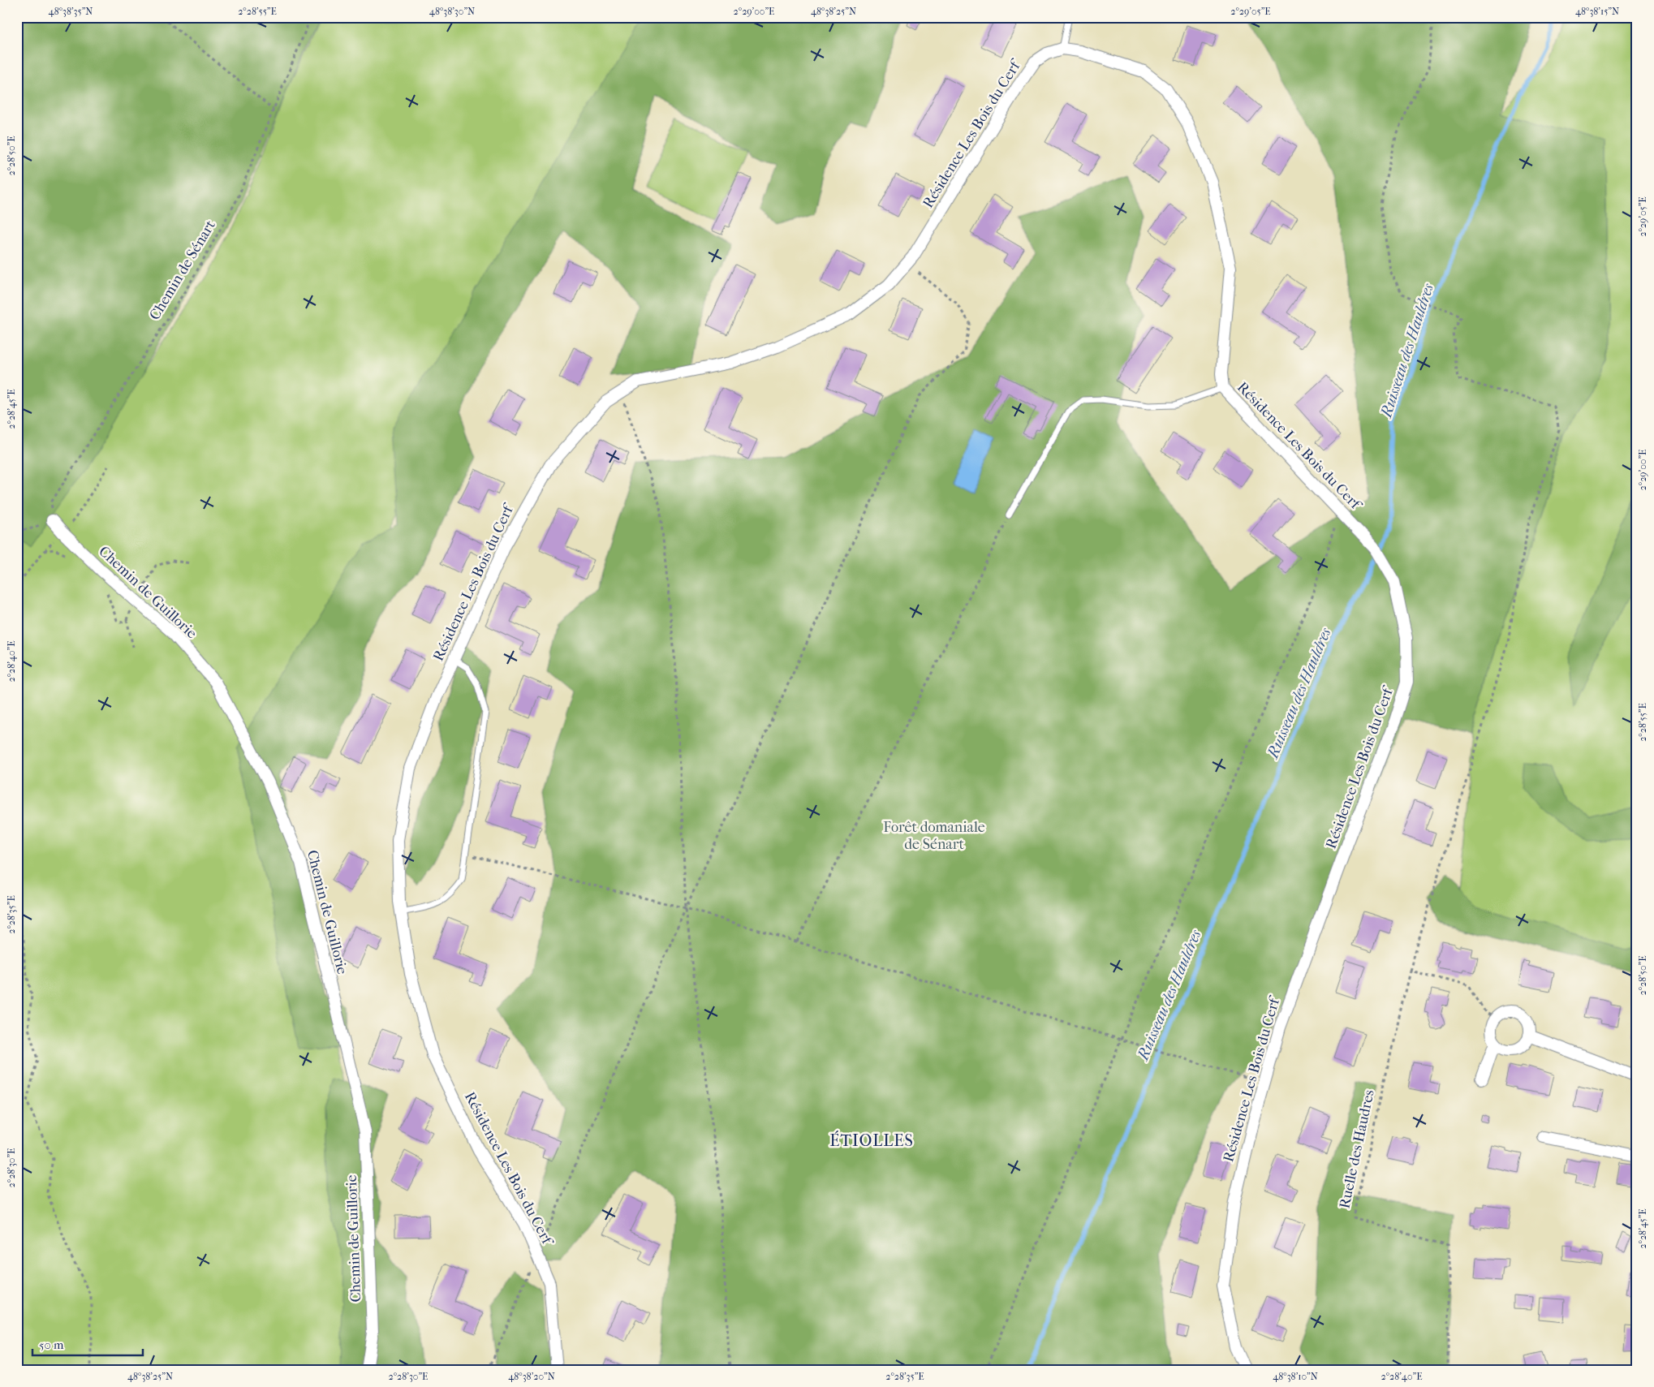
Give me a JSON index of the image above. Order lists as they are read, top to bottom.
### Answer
{
  "streets": {
    "street": ["Résidence Les Bois du Cerf", "Chemin de Guillorie"],
    "path": ["Chemin de Sénart", "Ruelle des Haudres"]
  },
  "crossings": [
    ["Chemin de Sénart", "Chemin de Guillorie"]
  ],
  "districts": ["ÉTIOLLES"],
  "water": ["Ruisseau des Hauldres"],
  "parks": ["Forêt domaniale de Sénart"],
  "scale_bar": "50 m",
  "coordinates": [
    "48°38'35\"N",
    "2°28'55\"E",
    "48°38'30\"N",
    "2°29'00\"E",
    "48°38'25\"N",
    "2°29'05\"E",
    "48°38'15\"N",
    "2°28'50\"E",
    "2°28'45\"E",
    "2°28'40\"E",
    "2°28'35\"E",
    "2°28'30\"E",
    "48°38'20\"N",
    "48°38'10\"N"
  ]
}
